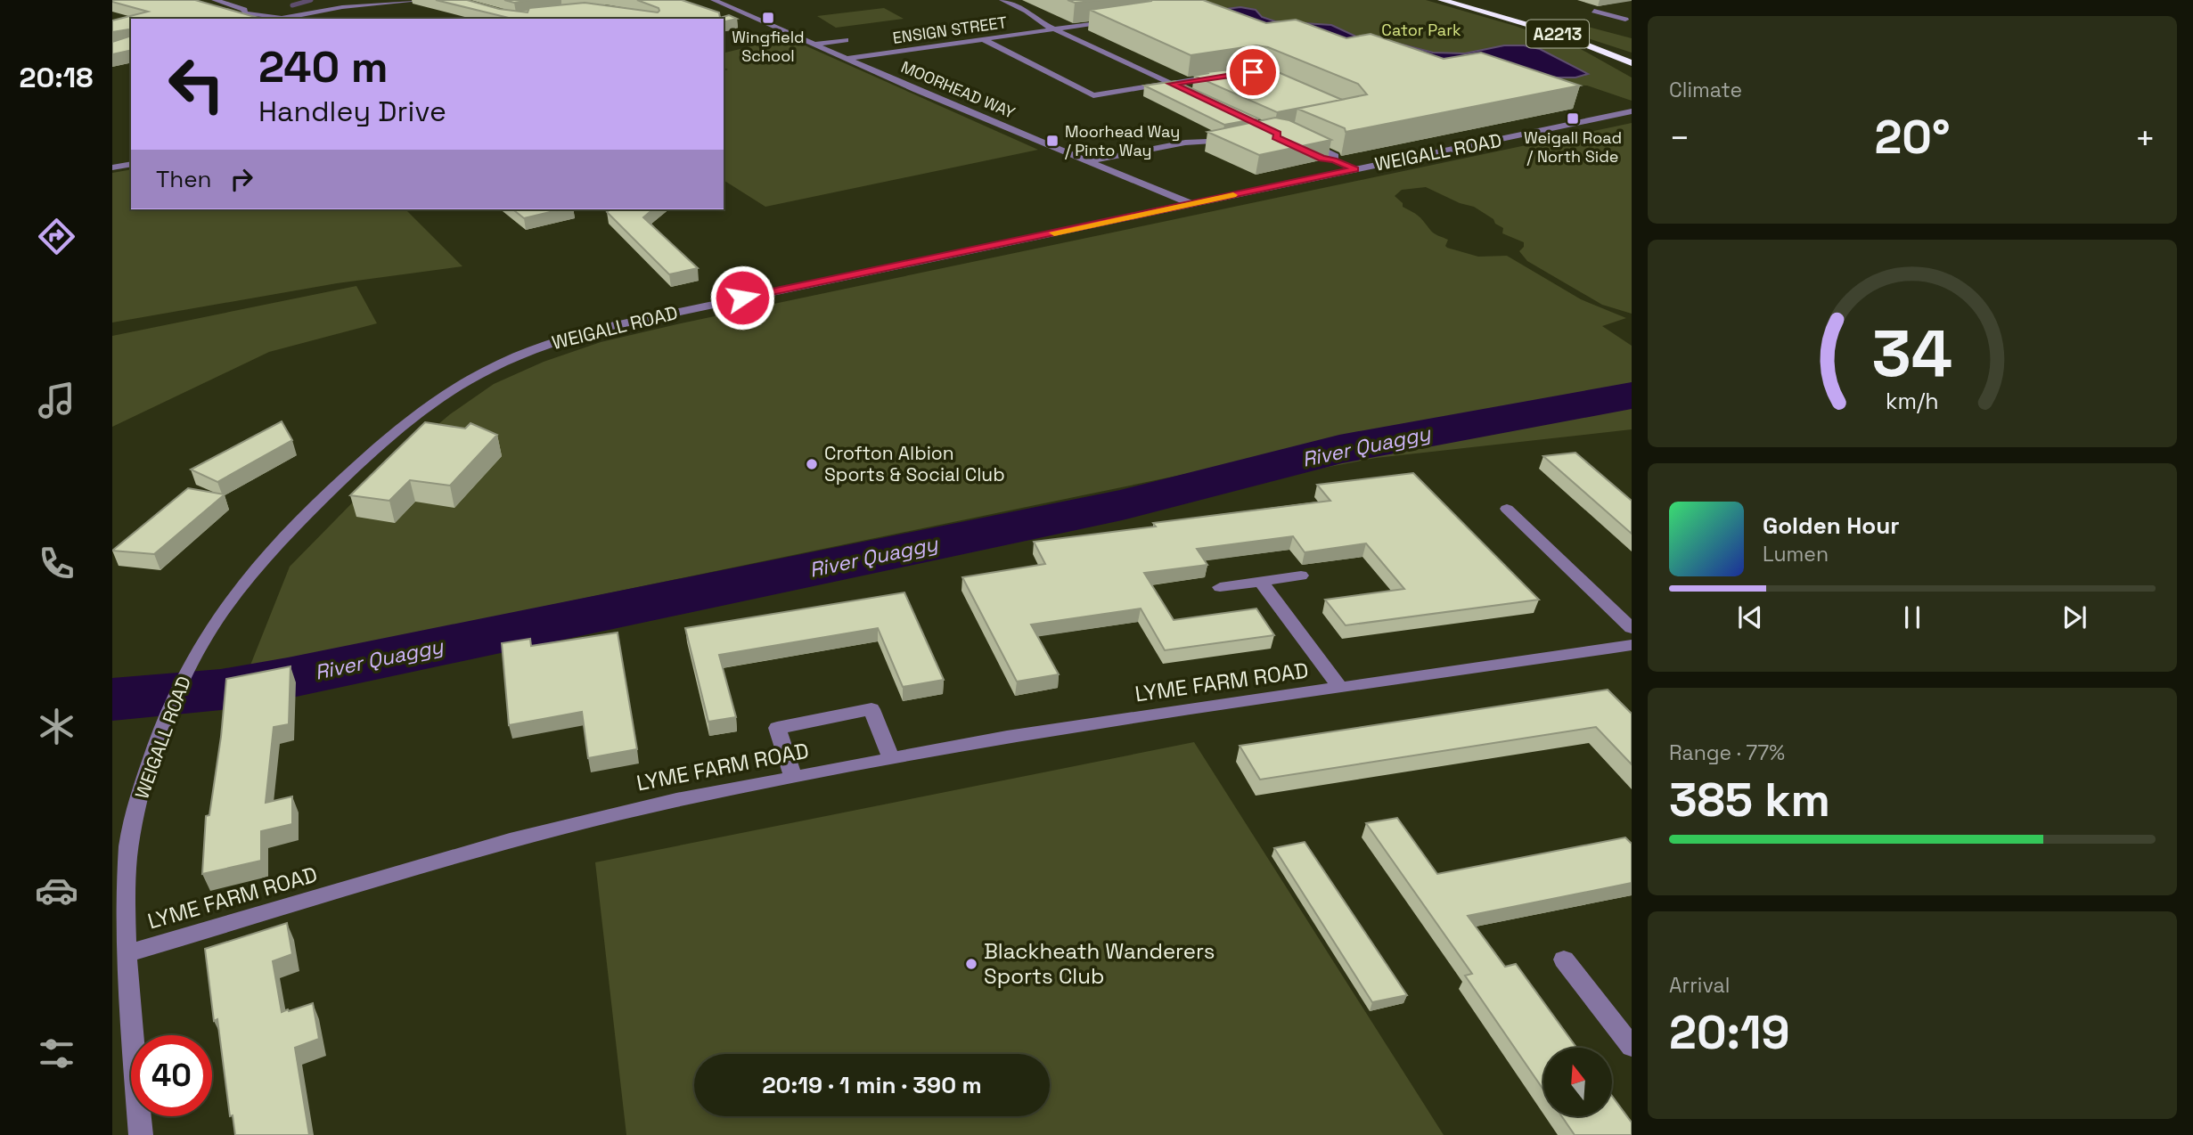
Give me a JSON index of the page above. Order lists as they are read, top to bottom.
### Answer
{
  "streets": {
    "highway": ["A2213"],
    "street": [
      "ENSIGN STREET",
      "MOORHEAD WAY",
      "WEIGALL ROAD",
      "LYME FARM ROAD"
    ]
  },
  "crossings": [
    ["ENSIGN STREET", "MOORHEAD WAY"],
    ["MOORHEAD WAY", "WEIGALL ROAD"],
    ["WEIGALL ROAD", "LYME FARM ROAD"]
  ],
  "water": ["River Quaggy"],
  "parks": ["Cator Park"],
  "places": {
    "transit": ["Wingfield School", "Weigall Road / North Side", "Moorhead Way / Pinto Way"],
    "other": ["Crofton Albion Sports & Social Club", "Blackheath Wanderers Sports Club"]
  },
  "north": "top",
  "page": {
    "tabs": "20:18",
    "tile": [
      "Climate",
      ["Range · 77%", "385 km"],
      ["Arrival", "20:19"]
    ],
    "turn": ["240 m", "Handley Drive"],
    "heat": ["−", "20°", "+"],
    "then": "Then",
    "song": ["Golden Hour", "Lumen"],
    "limit": "40",
    "trip": "20:19 · 1 min · 390 m",
    "gauge": ["34", "km/h"]
  }
}
